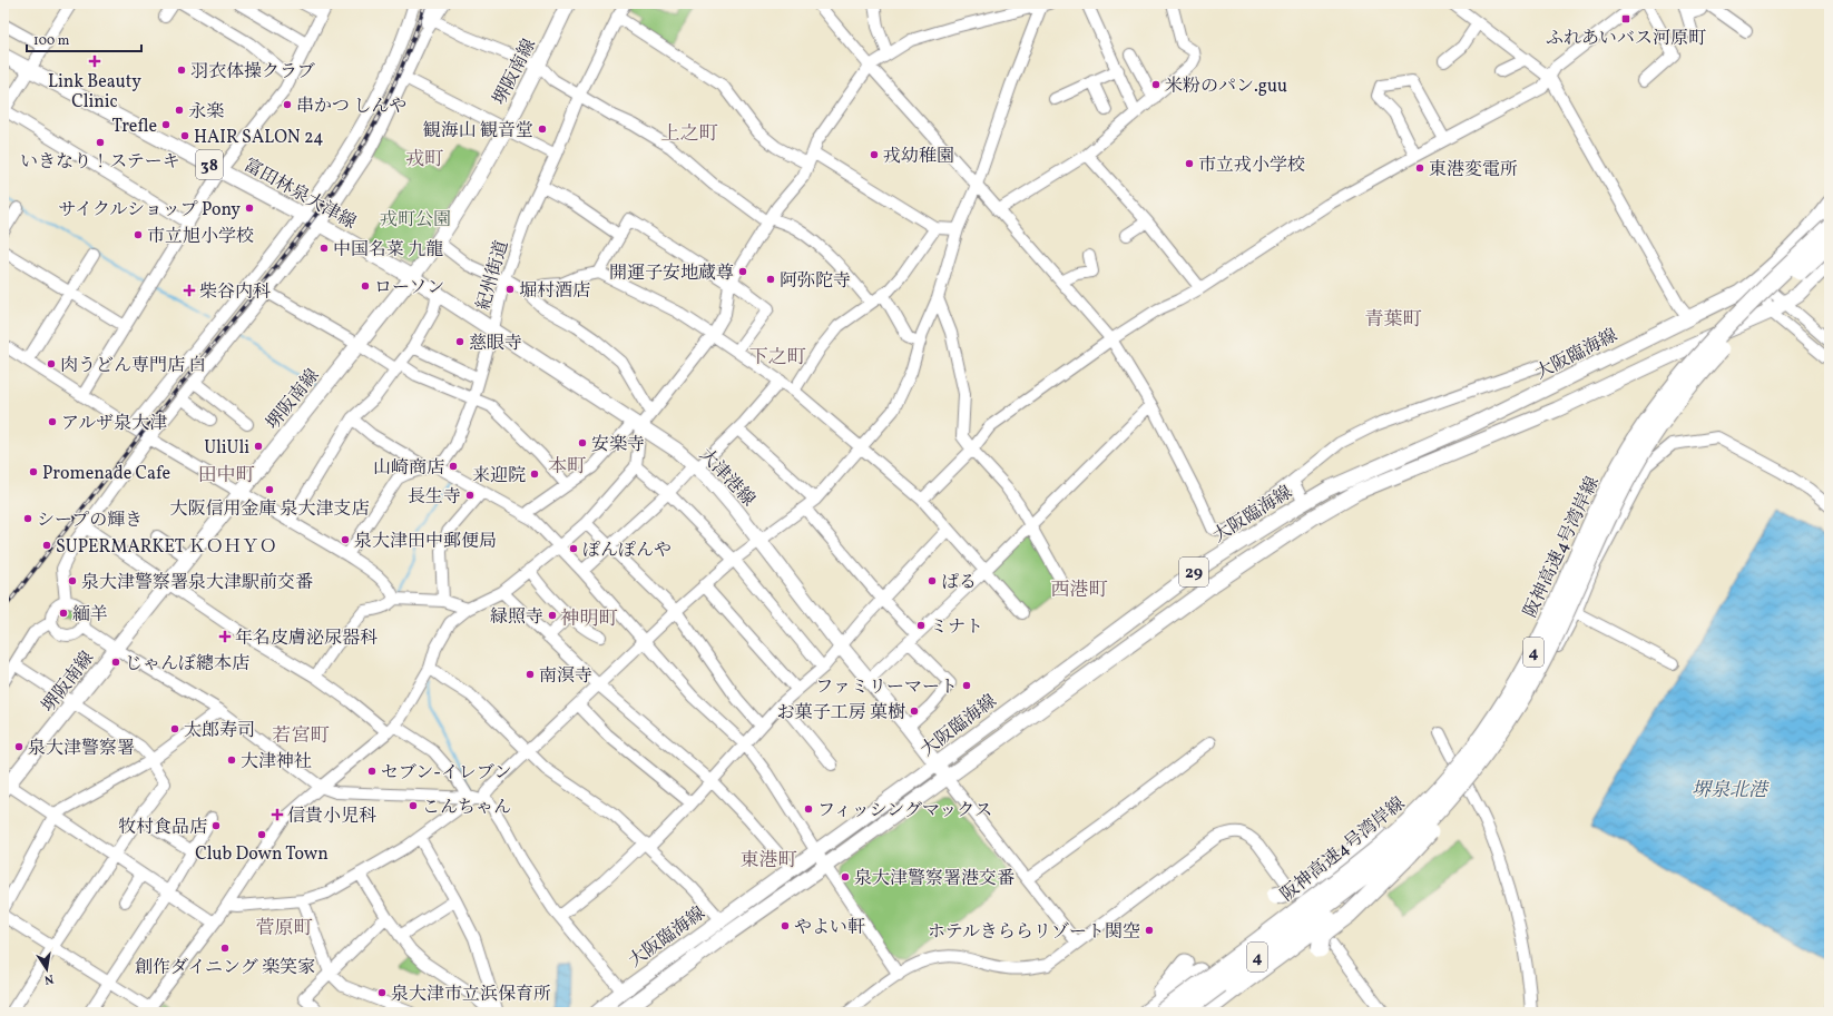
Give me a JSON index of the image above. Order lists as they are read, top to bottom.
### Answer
{
  "streets": {
    "highway": ["阪神高速4号湾岸線", "4"],
    "main road": [
      "堺阪南線",
      "38",
      "富田林泉大津線",
      "大阪臨海線",
      "大津港線",
      "29"
    ],
    "street": ["紀州街道"]
  },
  "crossings": [
    ["堺阪南線", "富田林泉大津線"],
    ["堺阪南線", "大津港線"],
    ["富田林泉大津線", "大津港線"],
    ["紀州街道", "大津港線"],
    ["大阪臨海線", "大津港線"]
  ],
  "districts": [
    "上之町",
    "戎町",
    "青葉町",
    "下之町",
    "本町",
    "田中町",
    "西港町",
    "神明町",
    "若宮町",
    "東港町",
    "菅原町"
  ],
  "water": ["堺泉北港"],
  "parks": ["戎町公園"],
  "places": {
    "transit": ["ふれあいバス河原町"],
    "health": [
      "Link Beauty Clinic",
      "柴谷内科",
      "年名皮膚泌尿器科",
      "信貴小児科"
    ],
    "other": [
      "羽衣体操クラブ",
      "米粉のパン.guu",
      "串かつ しんや",
      "永楽",
      "Trefle",
      "観海山 観音堂",
      "HAIR SALON 24",
      "いきなり！ステーキ",
      "戎幼稚園",
      "市立戎小学校",
      "東港変電所",
      "サイクルショップ Pony",
      "市立旭小学校",
      "中国名菜 九龍",
      "開運子安地蔵尊",
      "阿弥陀寺",
      "ローソン",
      "堀村酒店",
      "慈眼寺",
      "肉うどん専門店 白",
      "アルザ泉大津",
      "安楽寺",
      "UliUli",
      "山崎商店",
      "Promenade Cafe",
      "来迎院",
      "大阪信用金庫 泉大津支店",
      "長生寺",
      "シープの輝き",
      "泉大津田中郵便局",
      "SUPERMARKET ＫＯＨＹＯ",
      "ぽんぽんや",
      "泉大津警察署泉大津駅前交番",
      "ぱる",
      "緬羊",
      "緑照寺",
      "ミナト",
      "じゃんぼ總本店",
      "南溟寺",
      "ファミリーマート",
      "お菓子工房 菓樹",
      "太郎寿司",
      "泉大津警察署",
      "大津神社",
      "セブン-イレブン",
      "こんちゃん",
      "フィッシングマックス",
      "牧村食品店",
      "Club Down Town",
      "泉大津警察署港交番",
      "やよい軒",
      "ホテルきららリゾート関空",
      "創作ダイニング 楽笑家",
      "泉大津市立浜保育所"
    ]
  },
  "scale_bar": "100 m",
  "north": "bottom"
}
